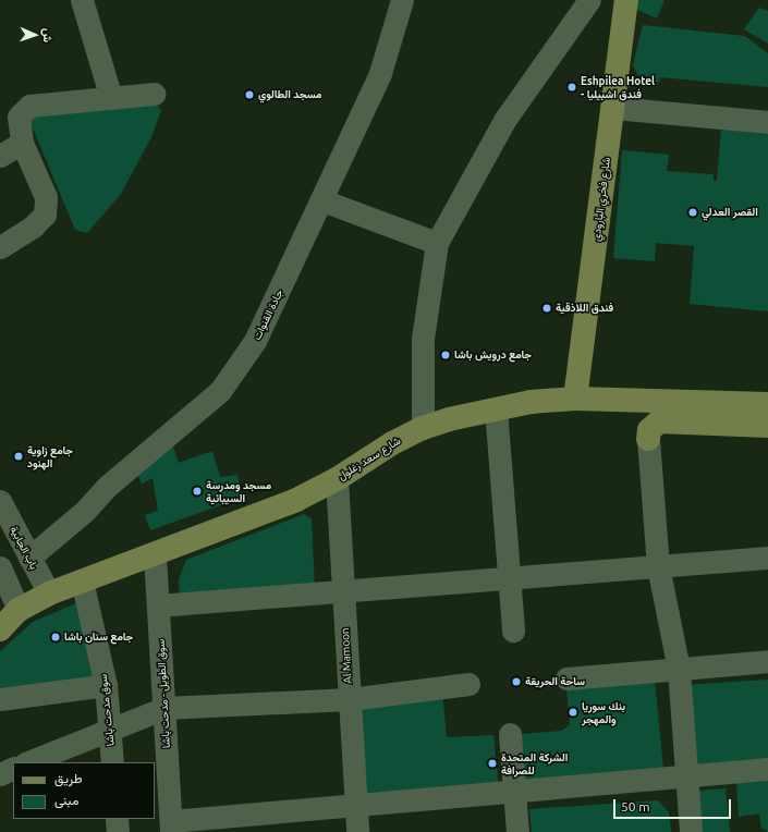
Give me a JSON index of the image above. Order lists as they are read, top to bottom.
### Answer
{
  "streets": {
    "main road": ["شارع فخري البارودي", "شارع سعد زغلول"],
    "street": [
      "جادة القنوات",
      "باب الجابية",
      "Al Mamoon",
      "سوق الطويل - مدحت باشا",
      "سوق مدحت باشا"
    ]
  },
  "crossings": [
    ["شارع فخري البارودي", "شارع سعد زغلول"],
    ["جادة القنوات", "باب الجابية"],
    ["شارع سعد زغلول", "باب الجابية"],
    ["شارع سعد زغلول", "Al Mamoon"],
    ["شارع سعد زغلول", "سوق الطويل - مدحت باشا"],
    ["شارع سعد زغلول", "سوق مدحت باشا"]
  ],
  "places": [
    "Eshpilea Hotel - فندق اشبيليا",
    "مسجد الطالوي",
    "القصر العدلي",
    "فندق اللاذقية",
    "جامع درويش باشا",
    "جامع زاوية الهنود",
    "مسجد ومدرسة السيبائية",
    "جامع سنان باشا",
    "ساحة الحريقة",
    "بنك سوريا والمهجر",
    "الشركة المتحدة للصرافة"
  ],
  "legend": ["طريق", "مبنى"],
  "scale_bar": "50 m",
  "north": "right"
}
